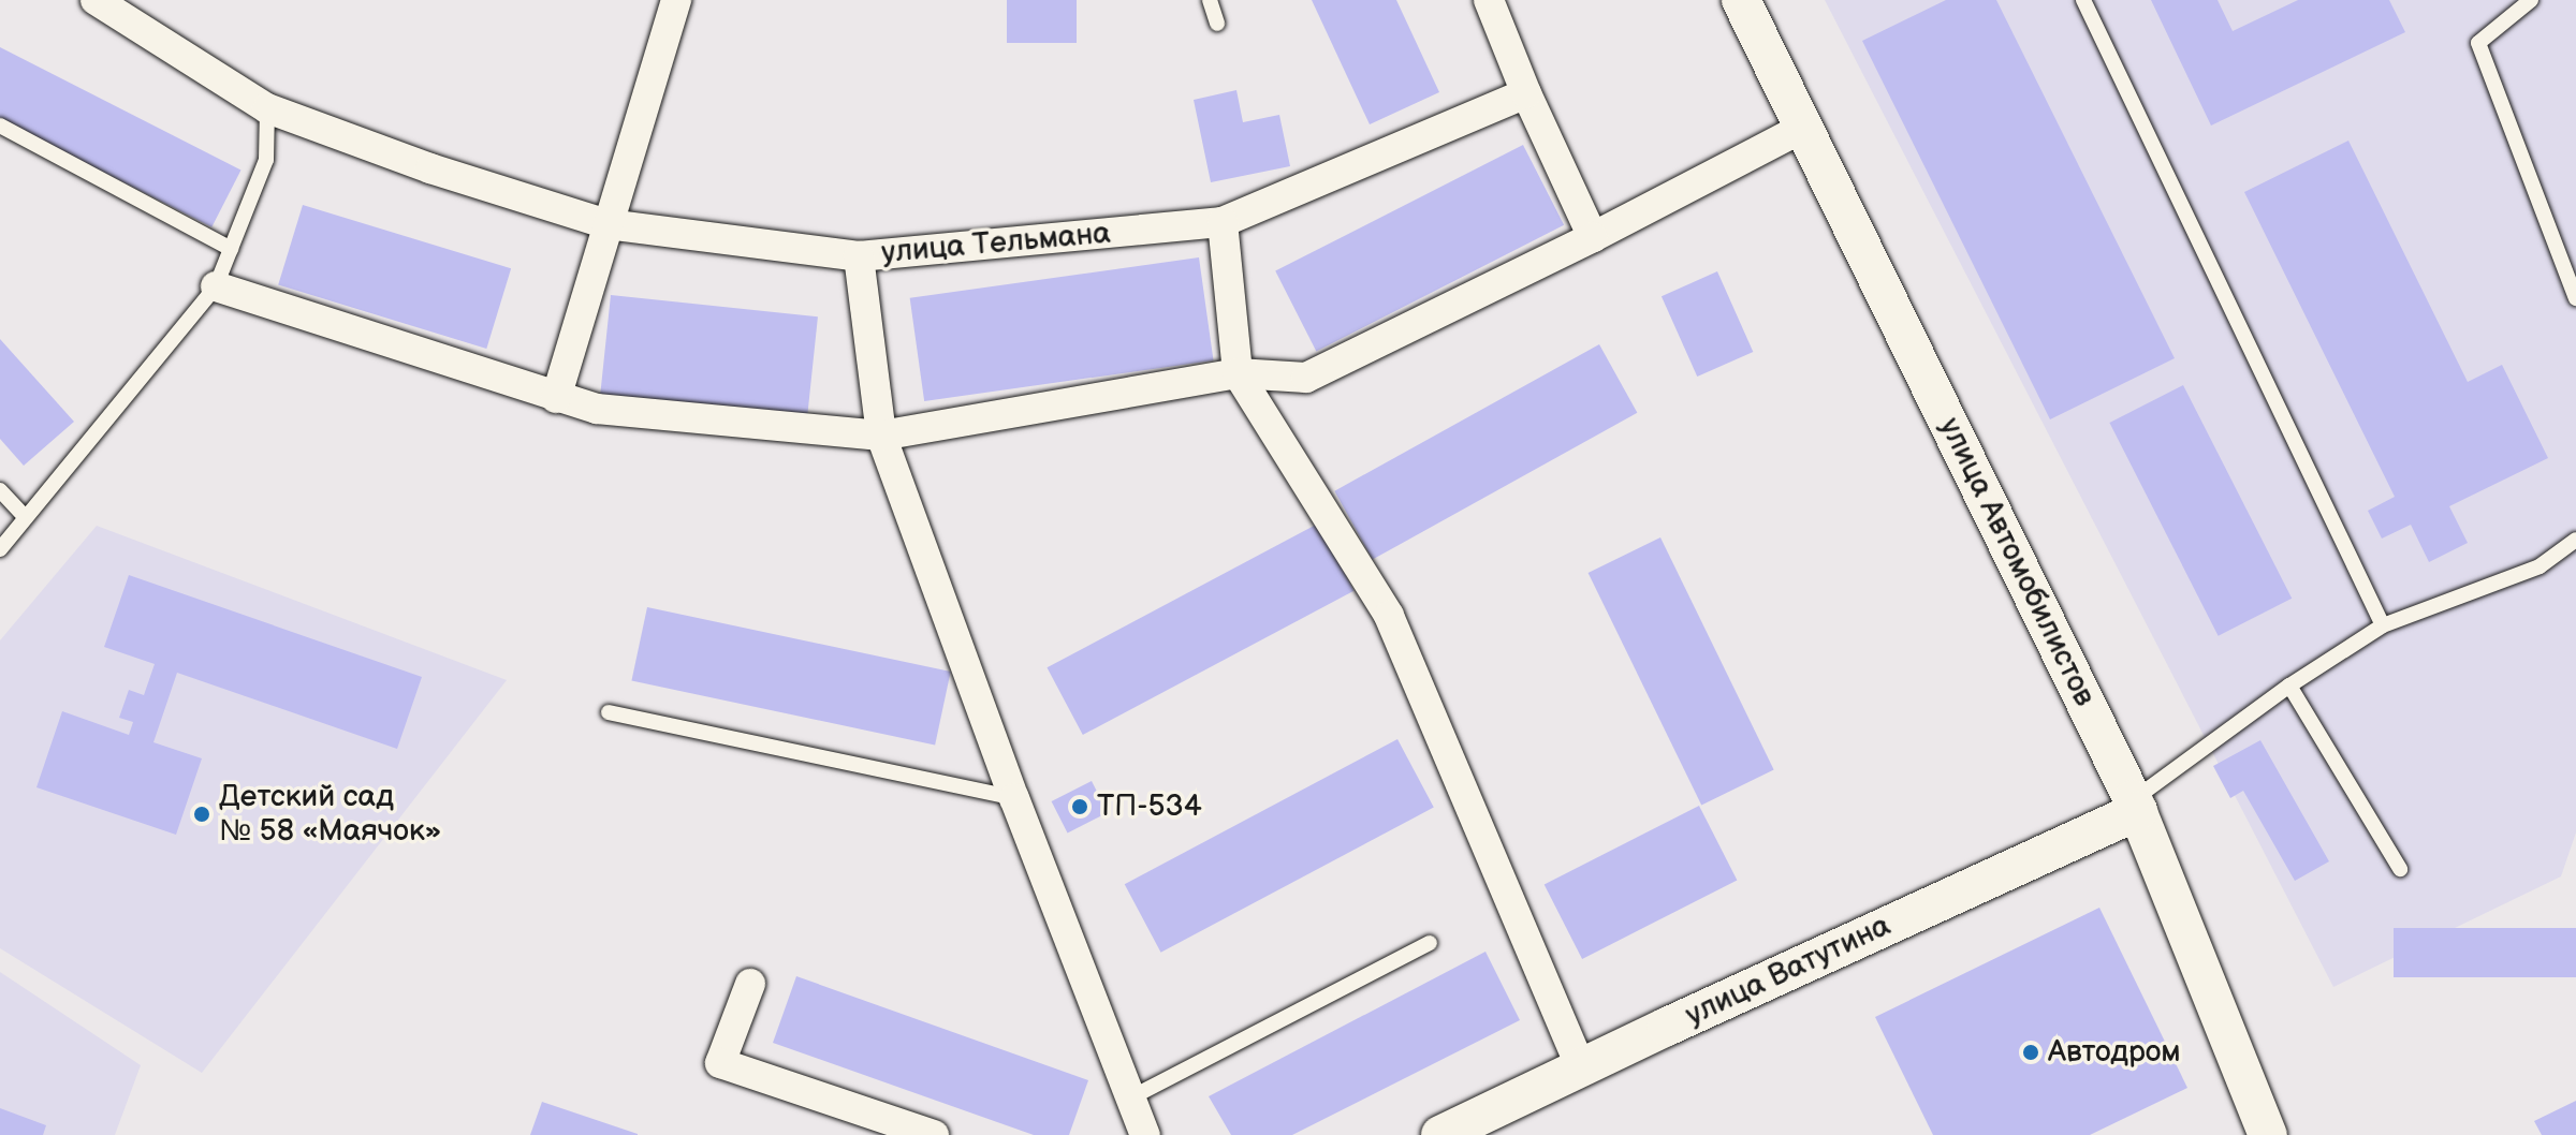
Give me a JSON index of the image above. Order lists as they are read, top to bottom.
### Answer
{
  "streets": {
    "street": ["улица Тельмана", "улица Автомобилистов", "улица Ватутина"]
  },
  "crossings": [
    ["улица Автомобилистов", "улица Ватутина"]
  ],
  "places": ["ТП-534", "Детский сад № 58 «Маячок»", "Автодром"]
}
